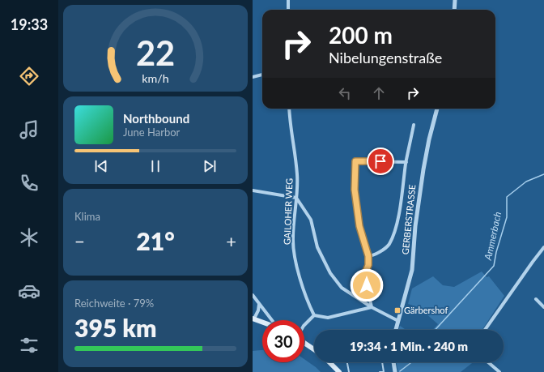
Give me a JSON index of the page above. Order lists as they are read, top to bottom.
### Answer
{
  "streets": {
    "street": ["GAILOHER WEG", "GERBERSTRASSE"]
  },
  "water": ["Ammerbach"],
  "places": {
    "transit": ["Gärbershof"]
  },
  "page": {
    "tabs": "19:33",
    "turn": ["200 m", "Nibelungenstraße"],
    "song": ["Northbound", "June Harbor"],
    "tile": [
      "Klima",
      ["Reichweite · 79%", "395 km"]
    ],
    "heat": ["−", "21°", "+"],
    "limit": "30",
    "trip": "19:34 · 1 Min. · 240 m",
    "gauge": ["22", "km/h"]
  }
}
